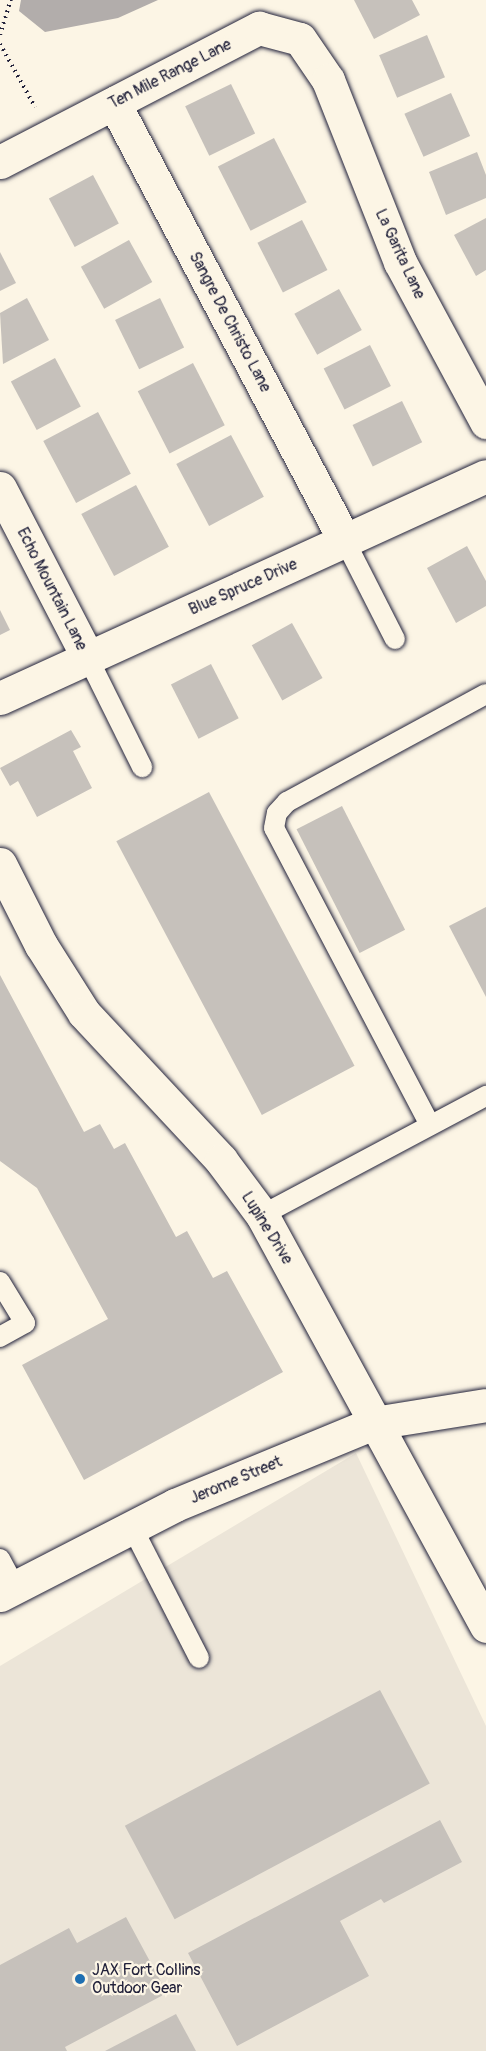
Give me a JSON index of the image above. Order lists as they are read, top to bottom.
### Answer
{
  "streets": {
    "street": [
      "Ten Mile Range Lane",
      "La Garita Lane",
      "Sangre De Christo Lane",
      "Blue Spruce Drive",
      "Echo Mountain Lane",
      "Lupine Drive",
      "Jerome Street"
    ]
  },
  "crossings": [
    ["Ten Mile Range Lane", "La Garita Lane"],
    ["Ten Mile Range Lane", "Sangre De Christo Lane"],
    ["Sangre De Christo Lane", "Blue Spruce Drive"],
    ["Blue Spruce Drive", "Echo Mountain Lane"],
    ["Lupine Drive", "Jerome Street"]
  ],
  "places": ["JAX Fort Collins Outdoor Gear"]
}
